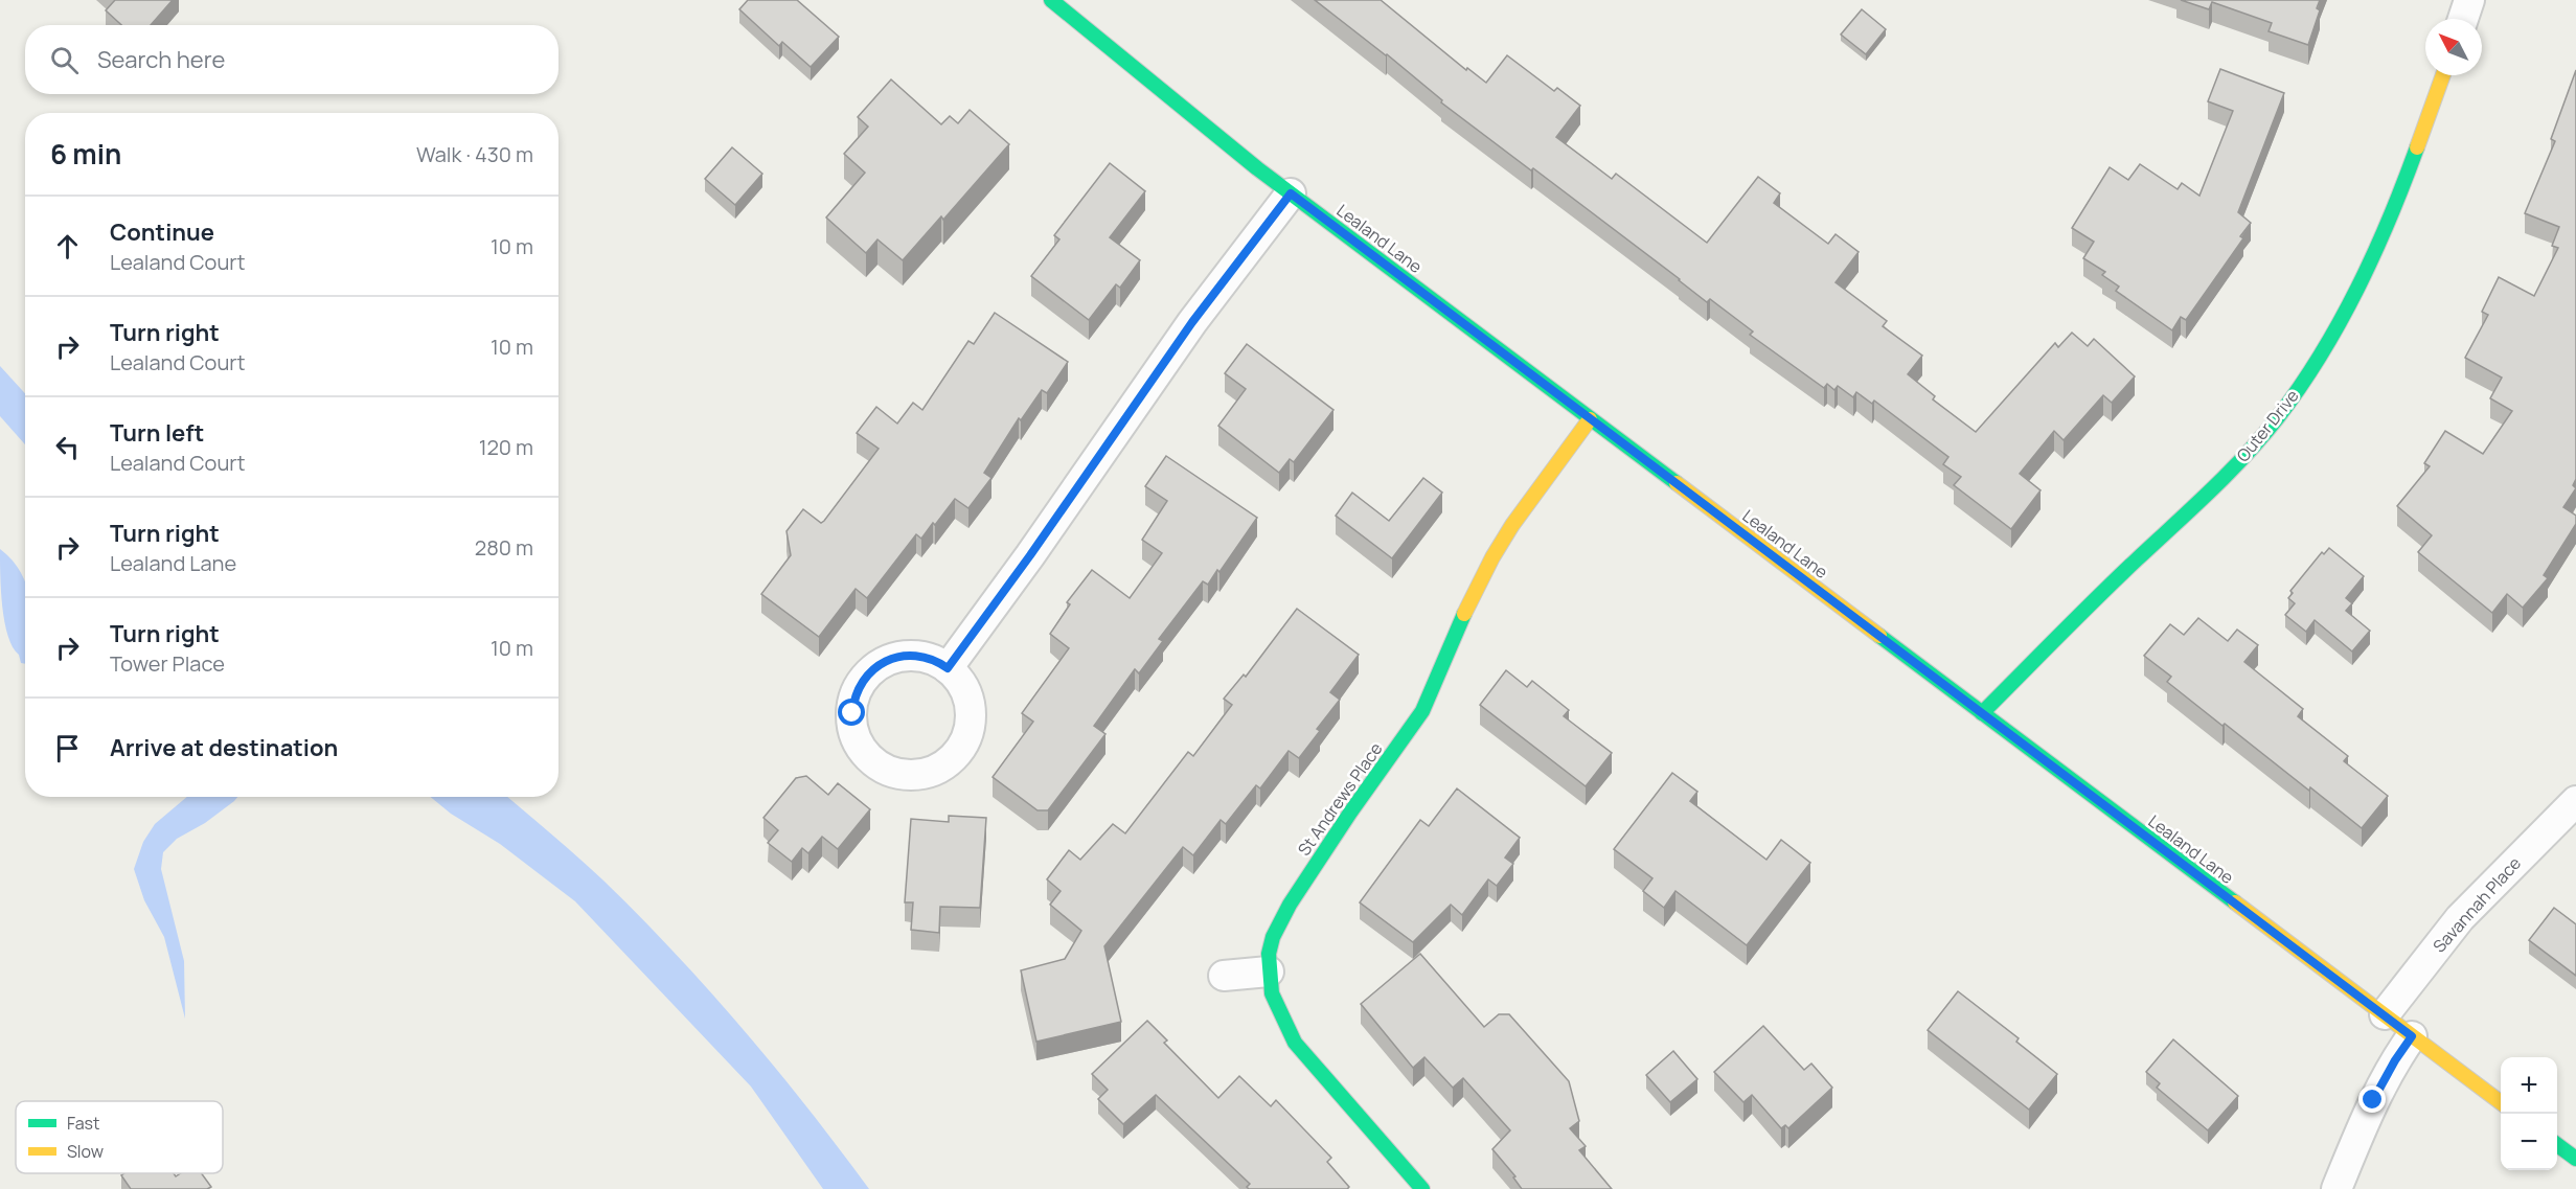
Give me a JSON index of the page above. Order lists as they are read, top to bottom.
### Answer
{
  "streets": {
    "street": [
      "Lealand Lane",
      "Outer Drive",
      "St Andrews Place",
      "Savannah Place"
    ]
  },
  "crossings": [
    ["Lealand Lane", "Outer Drive"],
    ["Lealand Lane", "St Andrews Place"],
    ["Lealand Lane", "Savannah Place"]
  ],
  "legend": ["Fast", "Slow"],
  "north": "top left",
  "page": {
    "search": "Search here",
    "heading": ["6 min", "Walk · 430 m"],
    "list": [
      ["Continue", "Lealand Court", "10 m"],
      ["Turn right", "Lealand Court", "10 m"],
      ["Turn left", "Lealand Court", "120 m"],
      ["Turn right", "Lealand Lane", "280 m"],
      ["Turn right", "Tower Place", "10 m"],
      "Arrive at destination"
    ],
    "map_buttons": ["+", "−"]
  }
}
